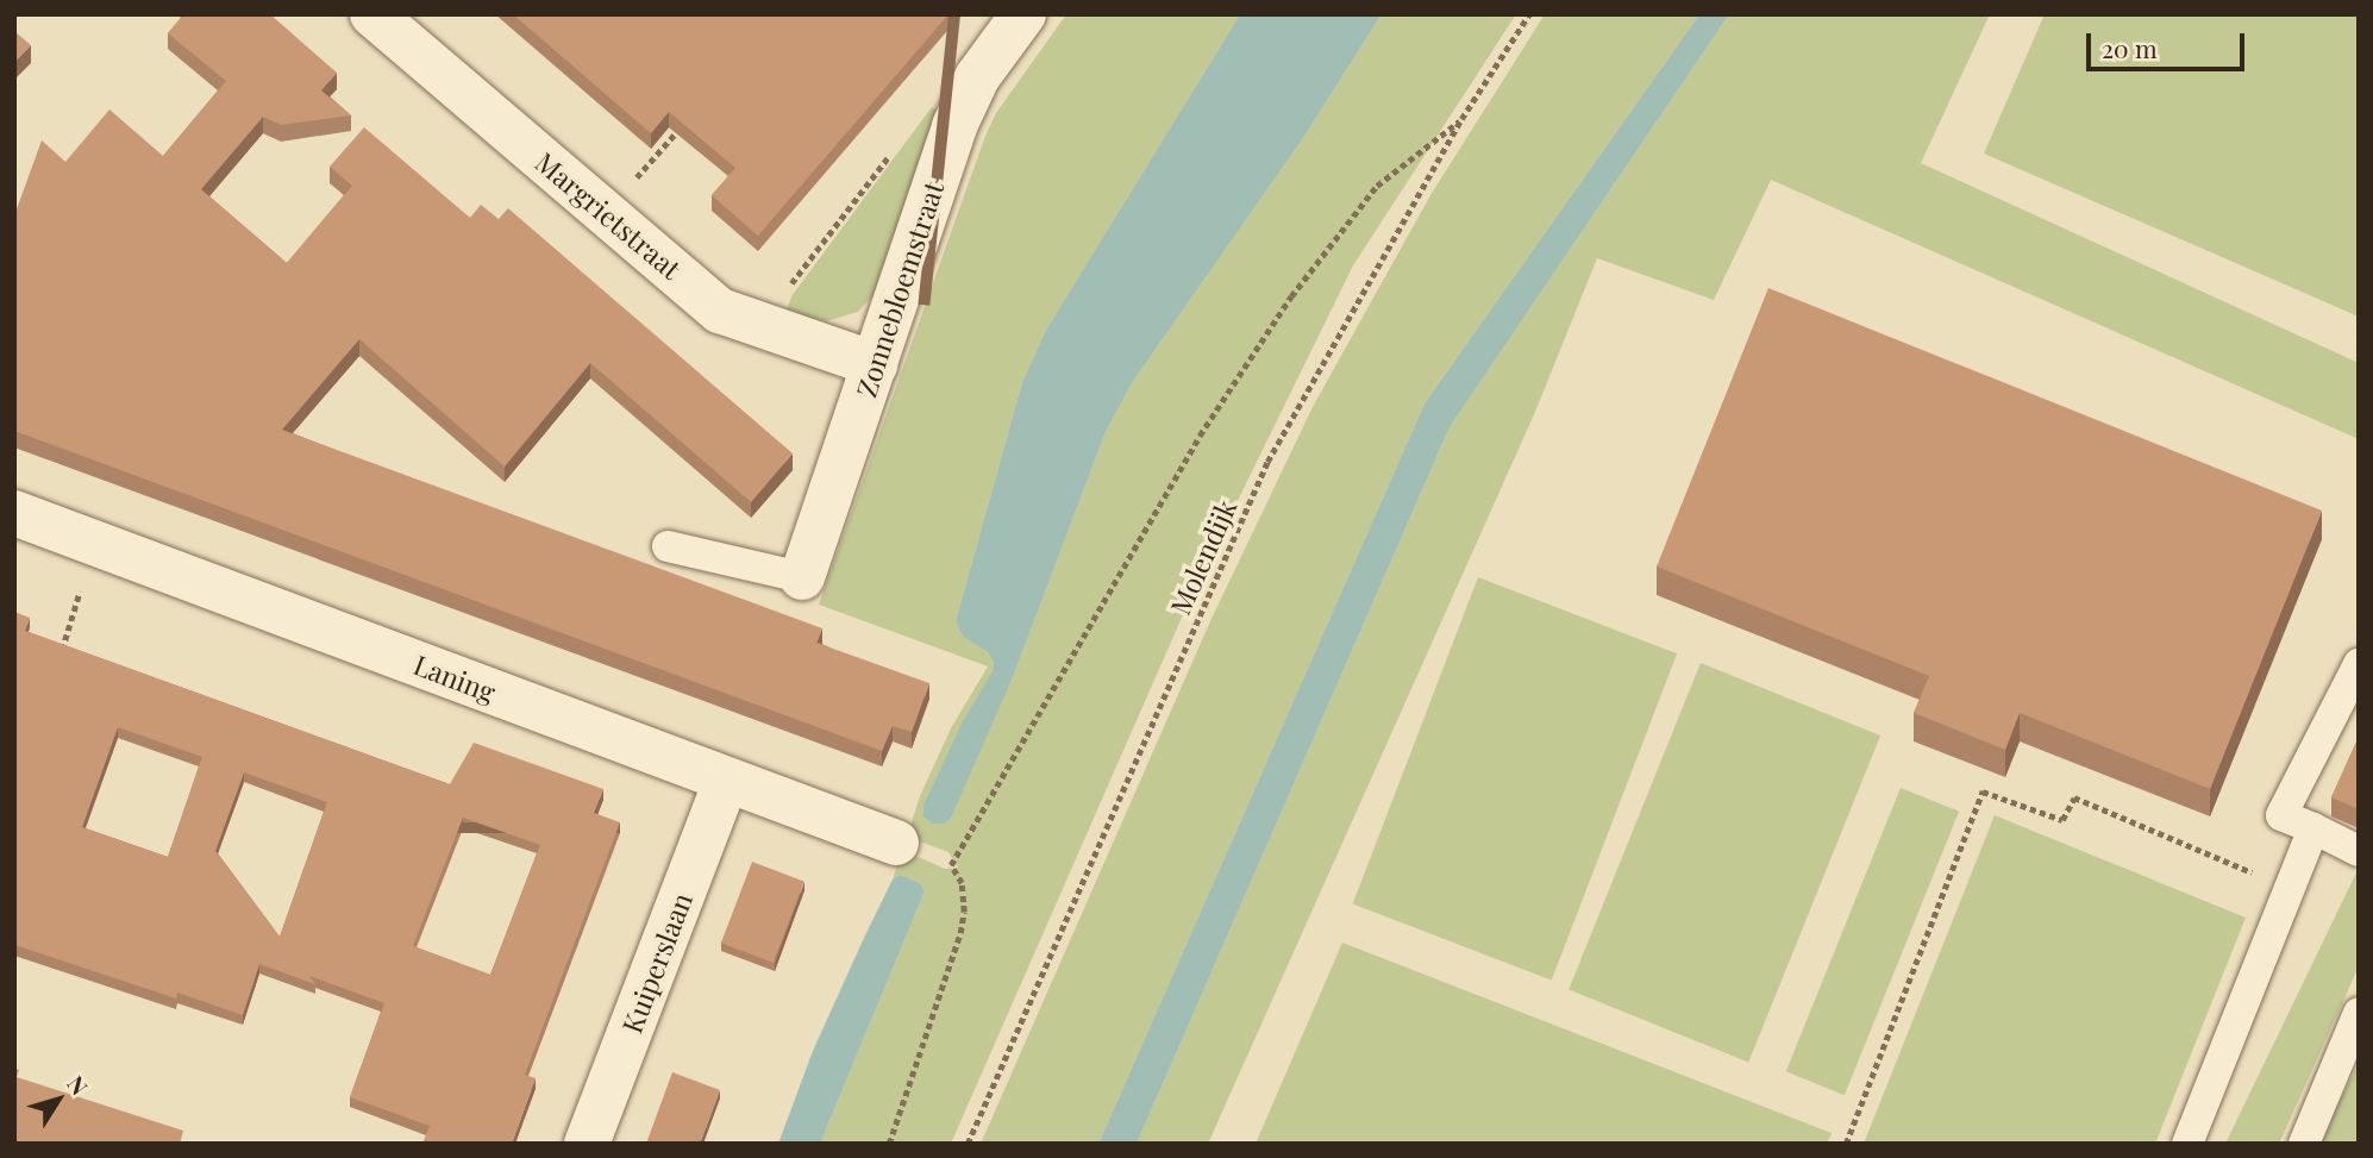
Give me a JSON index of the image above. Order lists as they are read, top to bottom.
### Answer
{
  "streets": {
    "street": [
      "Margrietstraat",
      "Zonnebloemstraat",
      "Laning",
      "Kuiperslaan"
    ],
    "path": ["Molendijk"]
  },
  "crossings": [
    ["Margrietstraat", "Zonnebloemstraat"],
    ["Laning", "Kuiperslaan"]
  ],
  "scale_bar": "20 m",
  "north": "top right"
}
